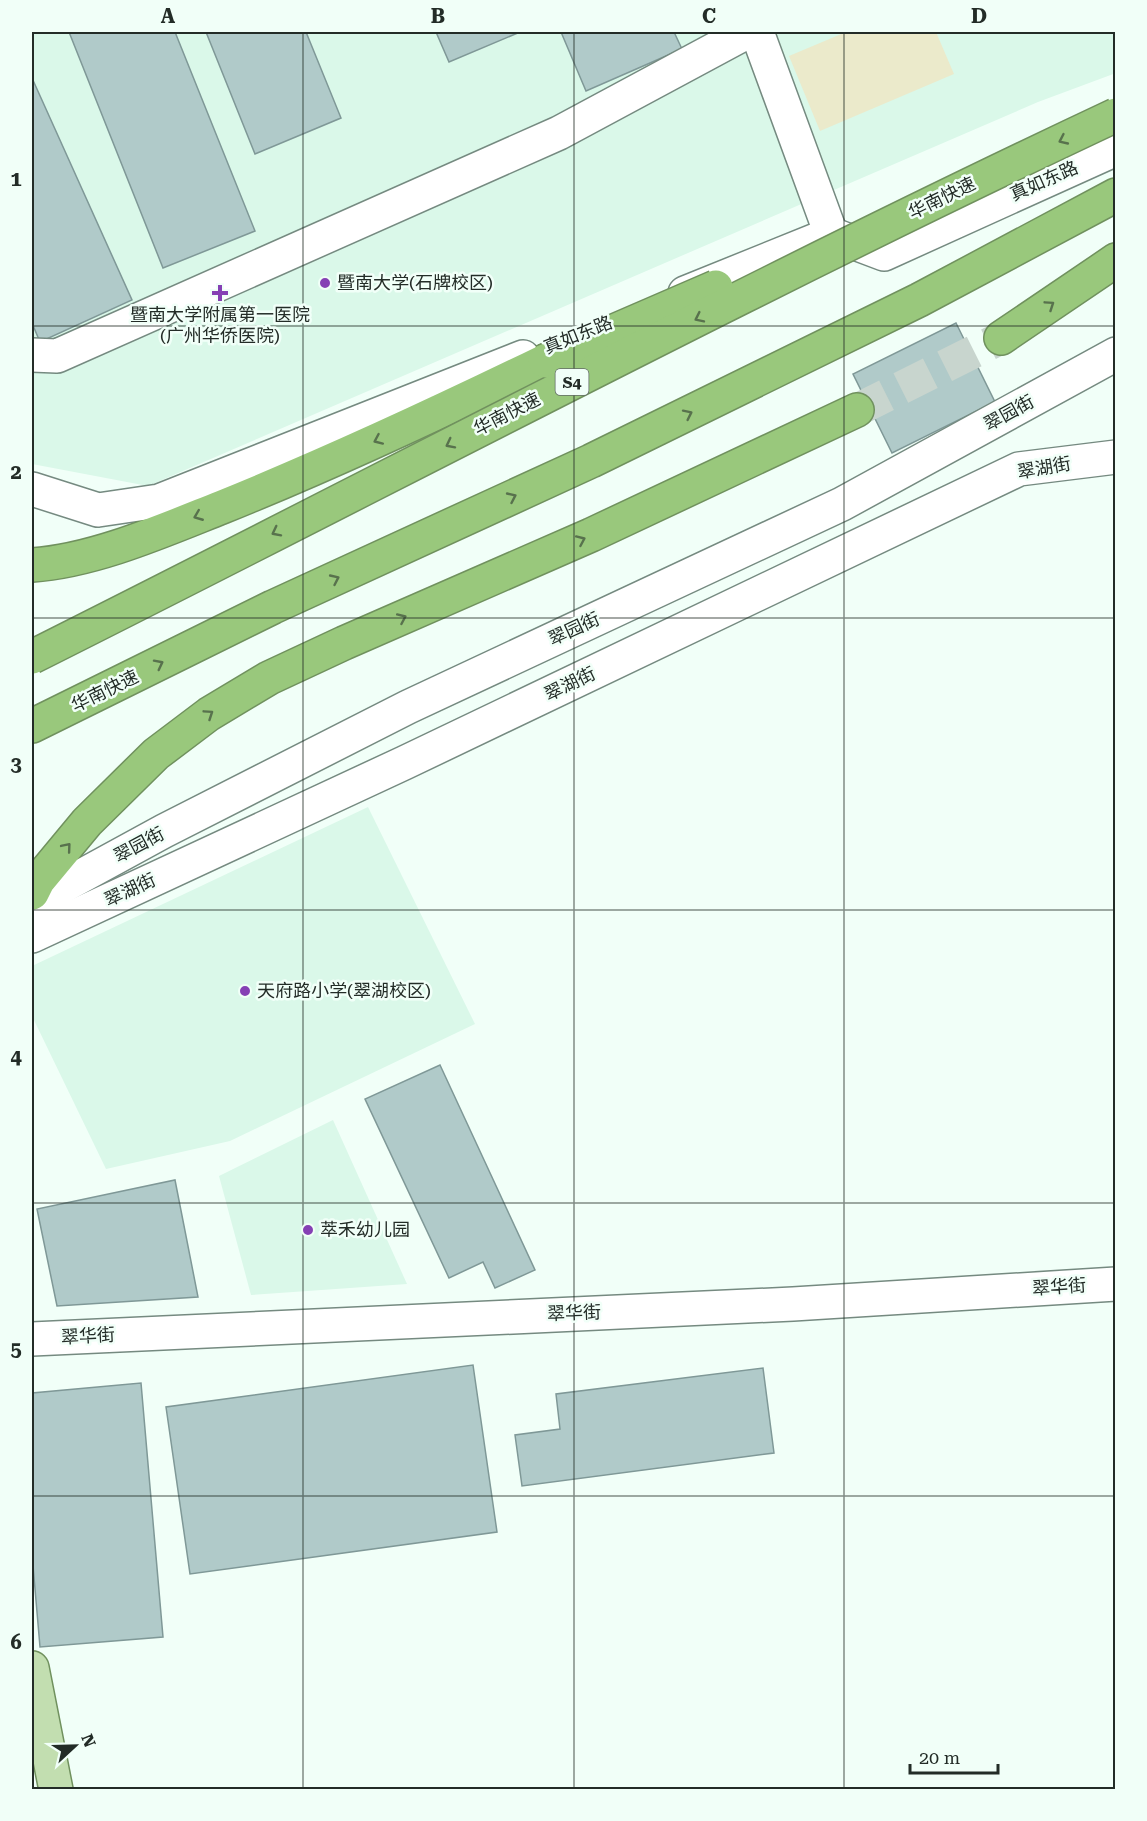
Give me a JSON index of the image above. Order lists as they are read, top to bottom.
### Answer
{
  "streets": {
    "highway": ["华南快速", "S4"],
    "street": [
      "真如东路",
      "翠园街",
      "翠湖街",
      "翠华街"
    ]
  },
  "places": {
    "other": ["暨南大学(石牌校区)", "天府路小学(翠湖校区)", "萃禾幼儿园"],
    "health": ["暨南大学附属第一医院 (广州华侨医院)"]
  },
  "scale_bar": "20 m",
  "north": "right",
  "grid": {
    "columns": [
      "A",
      "B",
      "C",
      "D"
    ],
    "rows": [
      "1",
      "2",
      "3",
      "4",
      "5",
      "6"
    ]
  }
}
